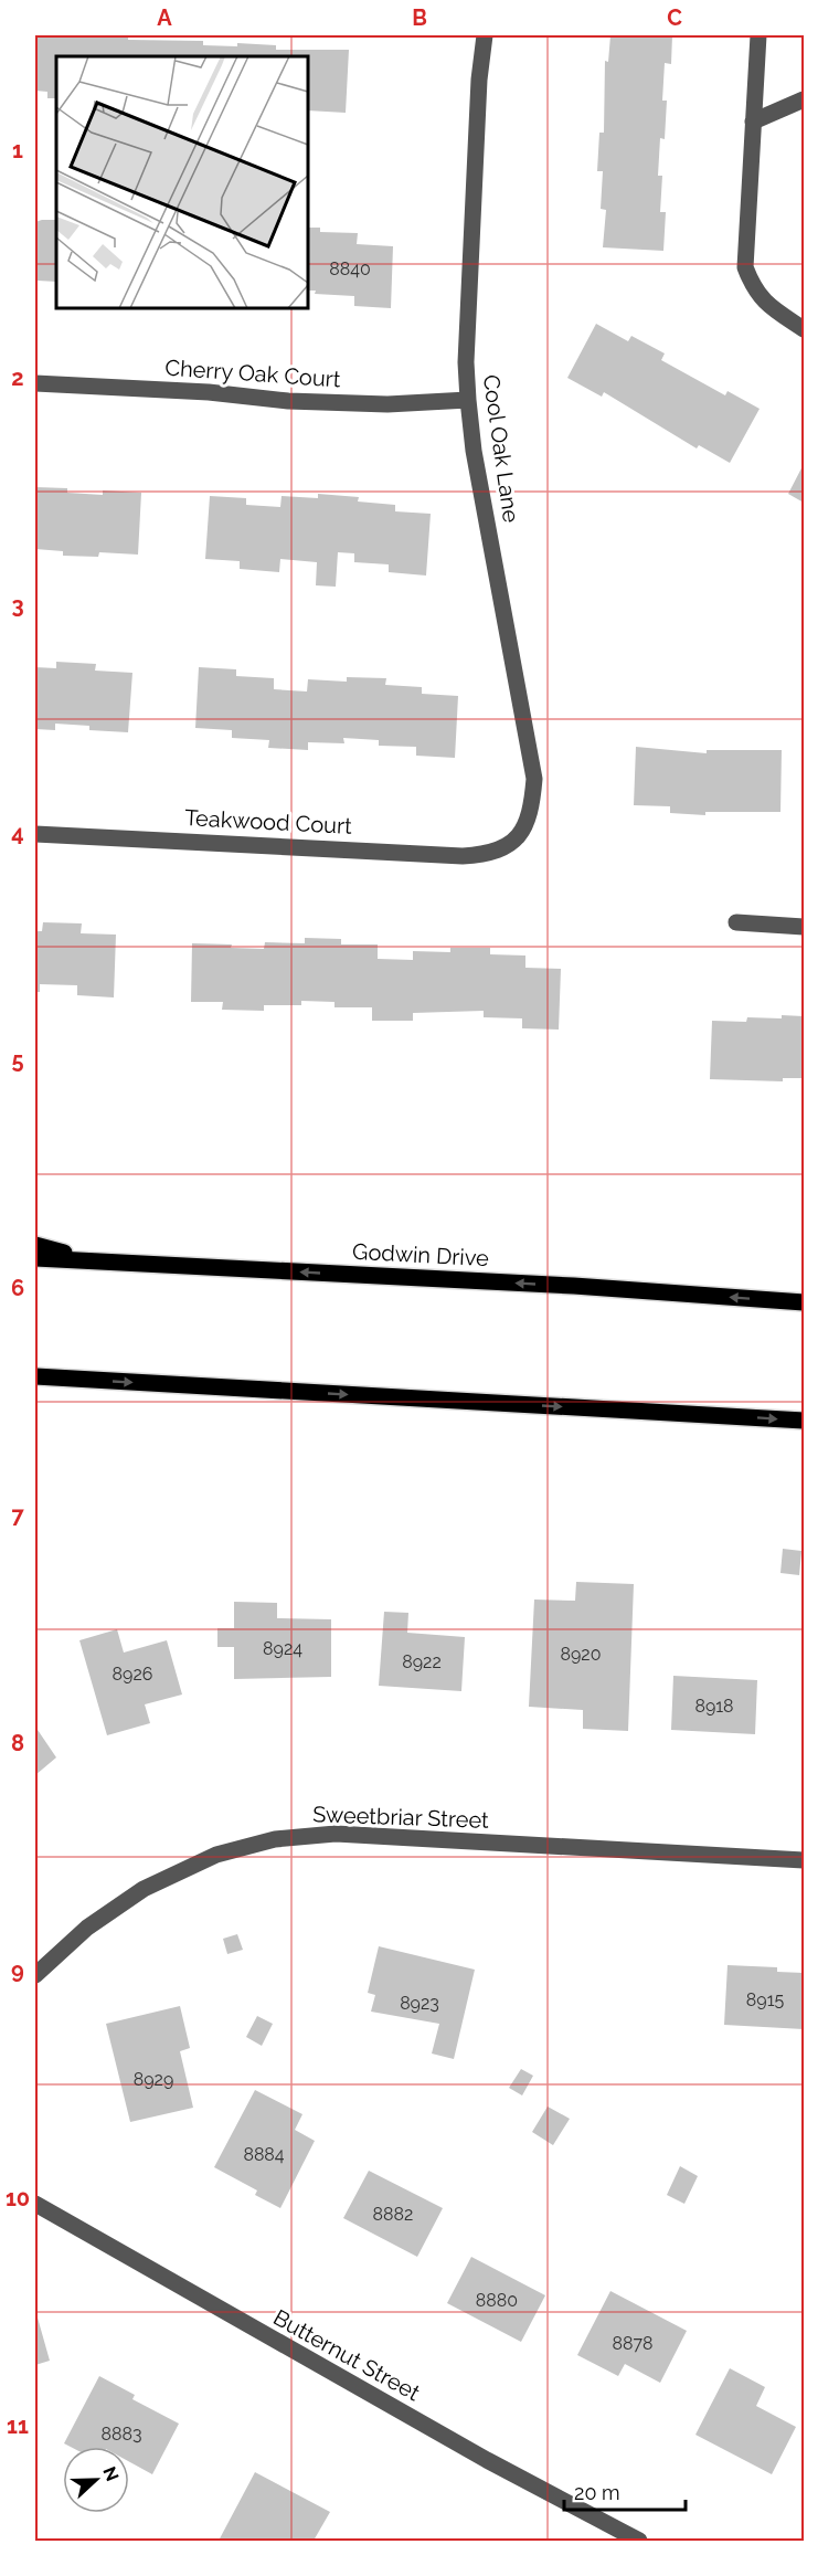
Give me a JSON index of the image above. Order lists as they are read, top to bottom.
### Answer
{
  "streets": {
    "main road": ["Godwin Drive"],
    "street": [
      "Cherry Oak Court",
      "Cool Oak Lane",
      "Teakwood Court",
      "Sweetbriar Street",
      "Butternut Street"
    ]
  },
  "crossings": [
    ["Cherry Oak Court", "Cool Oak Lane"],
    ["Cool Oak Lane", "Teakwood Court"]
  ],
  "house_numbers": [
    "8840",
    "8924",
    "8920",
    "8922",
    "8926",
    "8918",
    "8915",
    "8923",
    "8929",
    "8884",
    "8882",
    "8880",
    "8878",
    "8883"
  ],
  "scale_bar": "20 m",
  "north": "right",
  "grid": {
    "columns": ["A", "B", "C"],
    "rows": [
      "1",
      "2",
      "3",
      "4",
      "5",
      "6",
      "7",
      "8",
      "9",
      "10",
      "11"
    ]
  }
}
